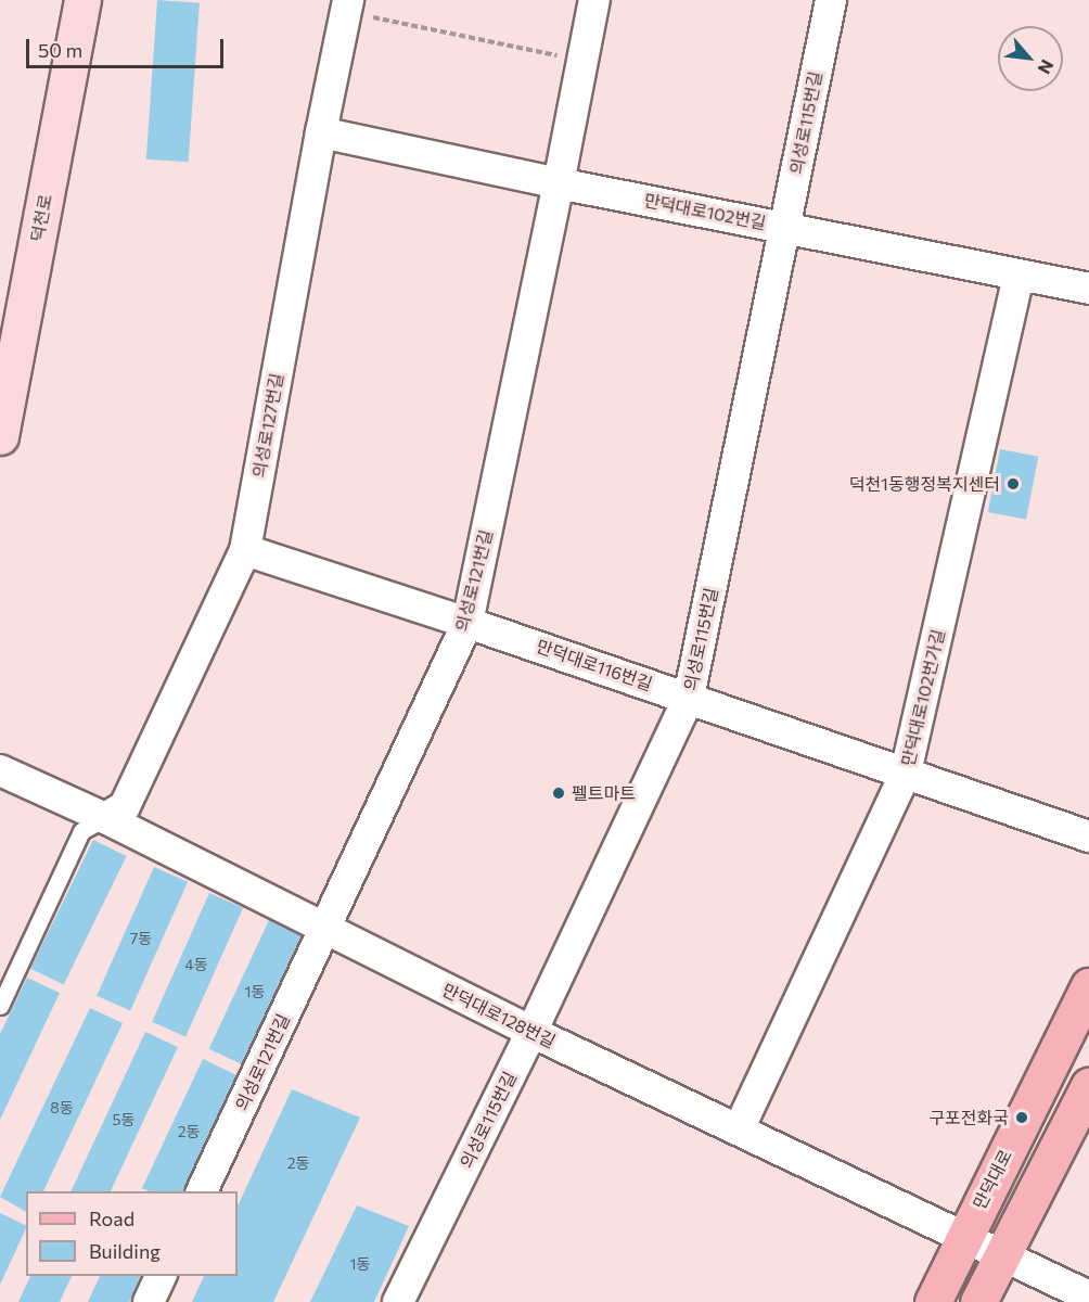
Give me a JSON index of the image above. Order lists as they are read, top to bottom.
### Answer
{
  "streets": {
    "main road": ["덕천로", "만덕대로"],
    "street": [
      "의성로115번길",
      "만덕대로102번길",
      "의성로127번길",
      "의성로121번길",
      "만덕대로116번길",
      "만덕대로102번가길",
      "만덕대로128번길"
    ]
  },
  "crossings": [
    ["의성로115번길", "만덕대로102번길"],
    ["의성로115번길", "만덕대로116번길"],
    ["의성로115번길", "만덕대로128번길"],
    ["만덕대로102번길", "의성로127번길"],
    ["만덕대로102번길", "의성로121번길"],
    ["만덕대로102번길", "만덕대로102번가길"],
    ["의성로127번길", "만덕대로116번길"],
    ["의성로127번길", "만덕대로128번길"],
    ["의성로121번길", "만덕대로116번길"],
    ["의성로121번길", "만덕대로128번길"],
    ["만덕대로116번길", "만덕대로102번가길"],
    ["만덕대로102번가길", "만덕대로128번길"],
    ["만덕대로128번길", "만덕대로"]
  ],
  "places": ["덕천1동행정복지센터", "펠트마트", "구포전화국"],
  "house_numbers": [
    "7동",
    "4동",
    "1동",
    "8동",
    "5동",
    "2동",
    "2동",
    "1동"
  ],
  "legend": ["Road", "Building"],
  "scale_bar": "50 m",
  "north": "bottom right"
}
